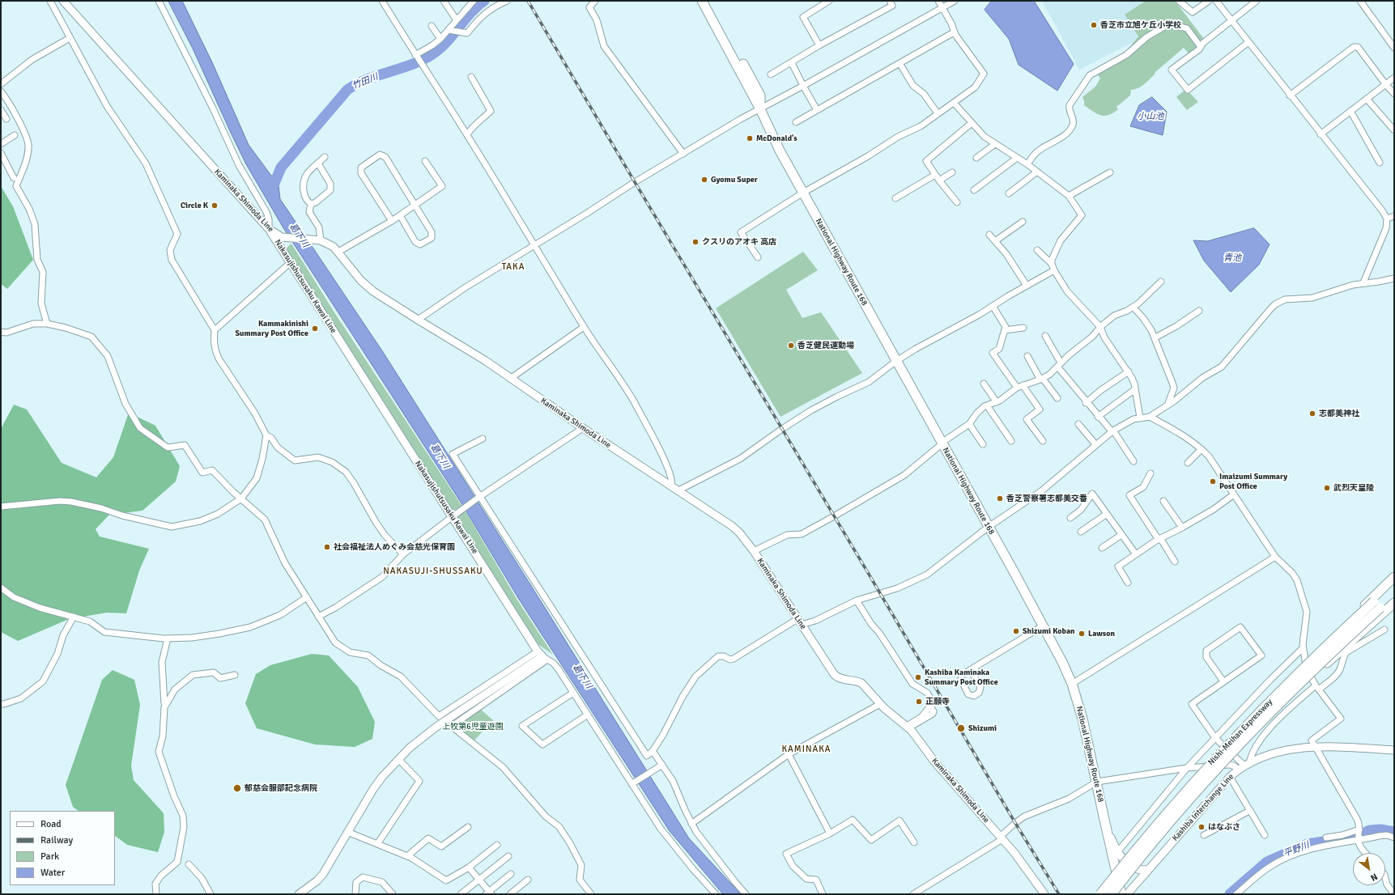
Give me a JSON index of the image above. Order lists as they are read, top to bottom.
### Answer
{
  "streets": {
    "highway": ["National Highway Route 168", "Nishi-Meihan Expressway"],
    "main road": ["Kaminaka Shimoda Line", "Nakasujishutsusaku Kawai Line", "Kashiba Interchange Line"]
  },
  "crossings": [
    ["Kaminaka Shimoda Line", "Nakasujishutsusaku Kawai Line"]
  ],
  "districts": ["TAKA", "NAKASUJI-SHUSSAKU", "KAMINAKA"],
  "water": [
    "竹田川",
    "小山池",
    "葛下川",
    "青池",
    "平野川"
  ],
  "parks": ["上牧第6児童遊園"],
  "places": [
    "香芝市立旭ケ丘小学校",
    "McDonald's",
    "Gyomu Super",
    "Circle K",
    "クスリのアオキ 高店",
    "Kammakinishi Summary Post Office",
    "香芝健民運動場",
    "志都美神社",
    "Imaizumi Summary Post Office",
    "武烈天皇陵",
    "香芝警察署志都美交番",
    "社会福祉法人めぐみ会慈光保育園",
    "Shizumi Koban",
    "Lawson",
    "Kashiba Kaminaka Summary Post Office",
    "正願寺",
    "Shizumi",
    "郁慈会服部記念病院",
    "はなぶさ"
  ],
  "legend": [
    "Road",
    "Railway",
    "Park",
    "Water"
  ],
  "north": "bottom right"
}
